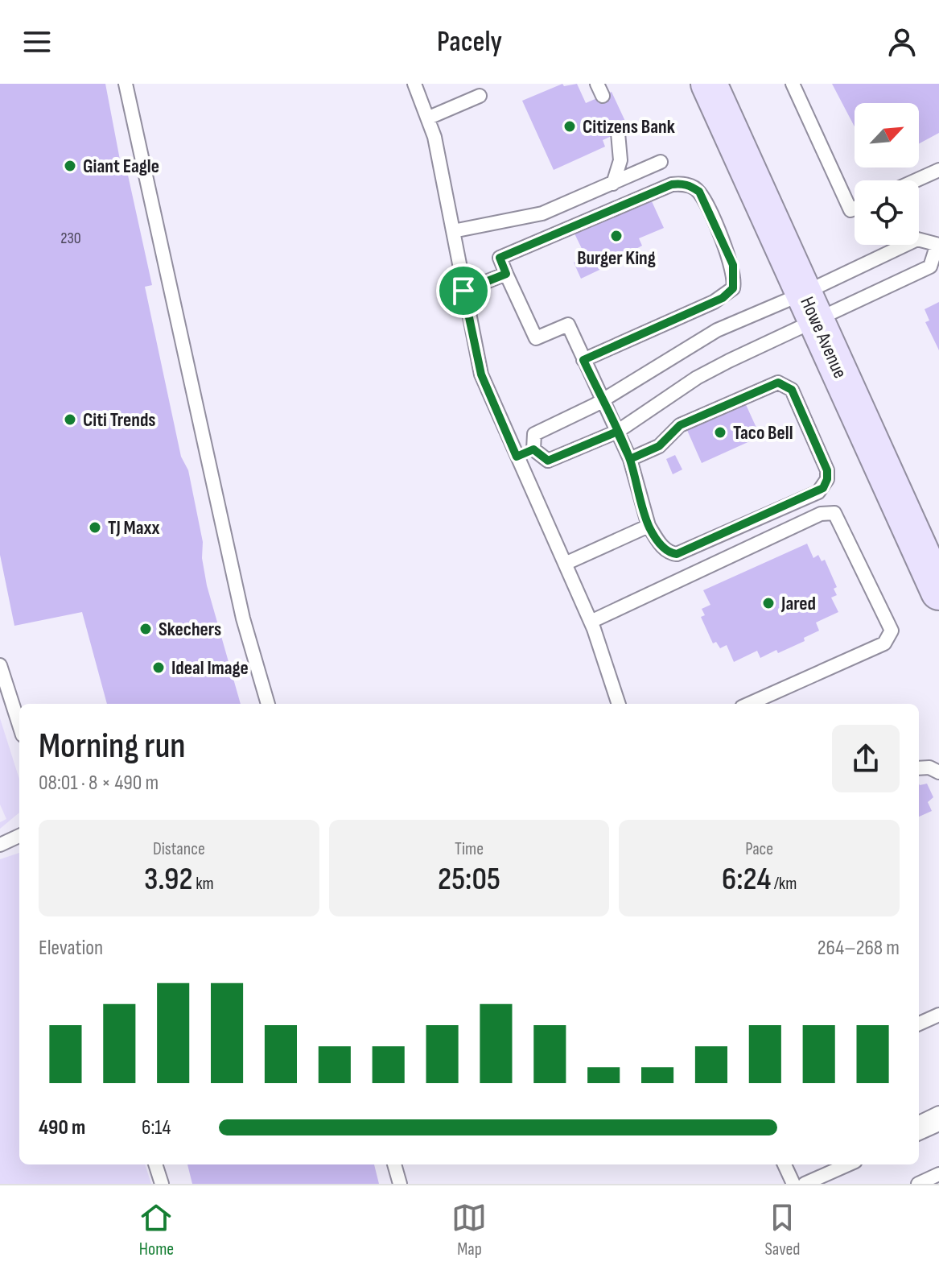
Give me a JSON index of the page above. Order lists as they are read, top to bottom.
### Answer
{
  "streets": {
    "street": ["Howe Avenue"]
  },
  "places": [
    "Citizens Bank",
    "Giant Eagle",
    "Burger King",
    "Citi Trends",
    "Taco Bell",
    "TJ Maxx",
    "Jared",
    "Skechers",
    "Ideal Image"
  ],
  "house_numbers": ["230"],
  "north": "top right",
  "page": {
    "header": "Pacely",
    "heading": ["Morning run", "08:01 · 8 × 490 m"],
    "stats": [
      ["Distance", "3.92 km"],
      ["Time", "25:05"],
      ["Pace", "6:24 /km"]
    ],
    "chart": ["Elevation", "264–268 m"],
    "list": [
      {
        "name": "490 m",
        "note": "6:14"
      }
    ],
    "tabs": ["Home", "Map", "Saved"]
  }
}
